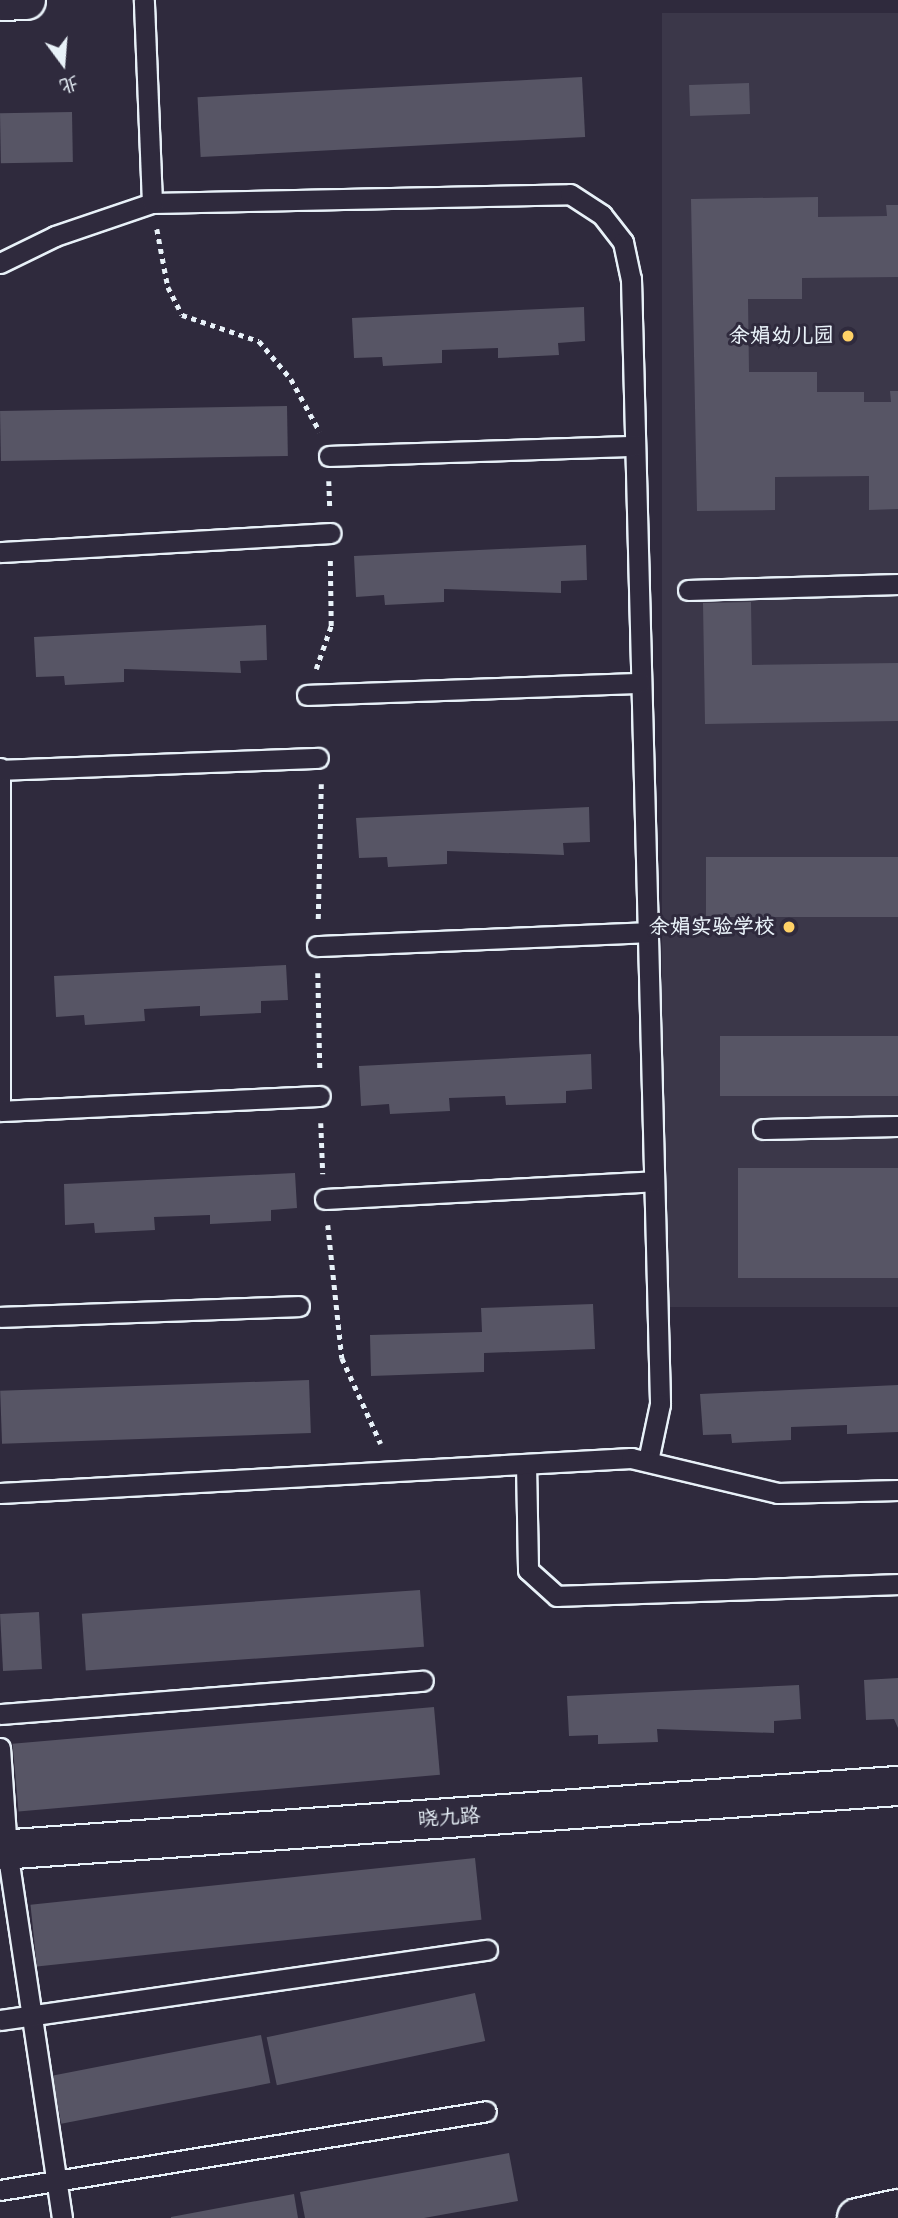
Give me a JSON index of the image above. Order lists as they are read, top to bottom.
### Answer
{
  "streets": {
    "street": ["晓九路"]
  },
  "places": ["余娟幼儿园", "余娟实验学校"],
  "north": "bottom"
}
